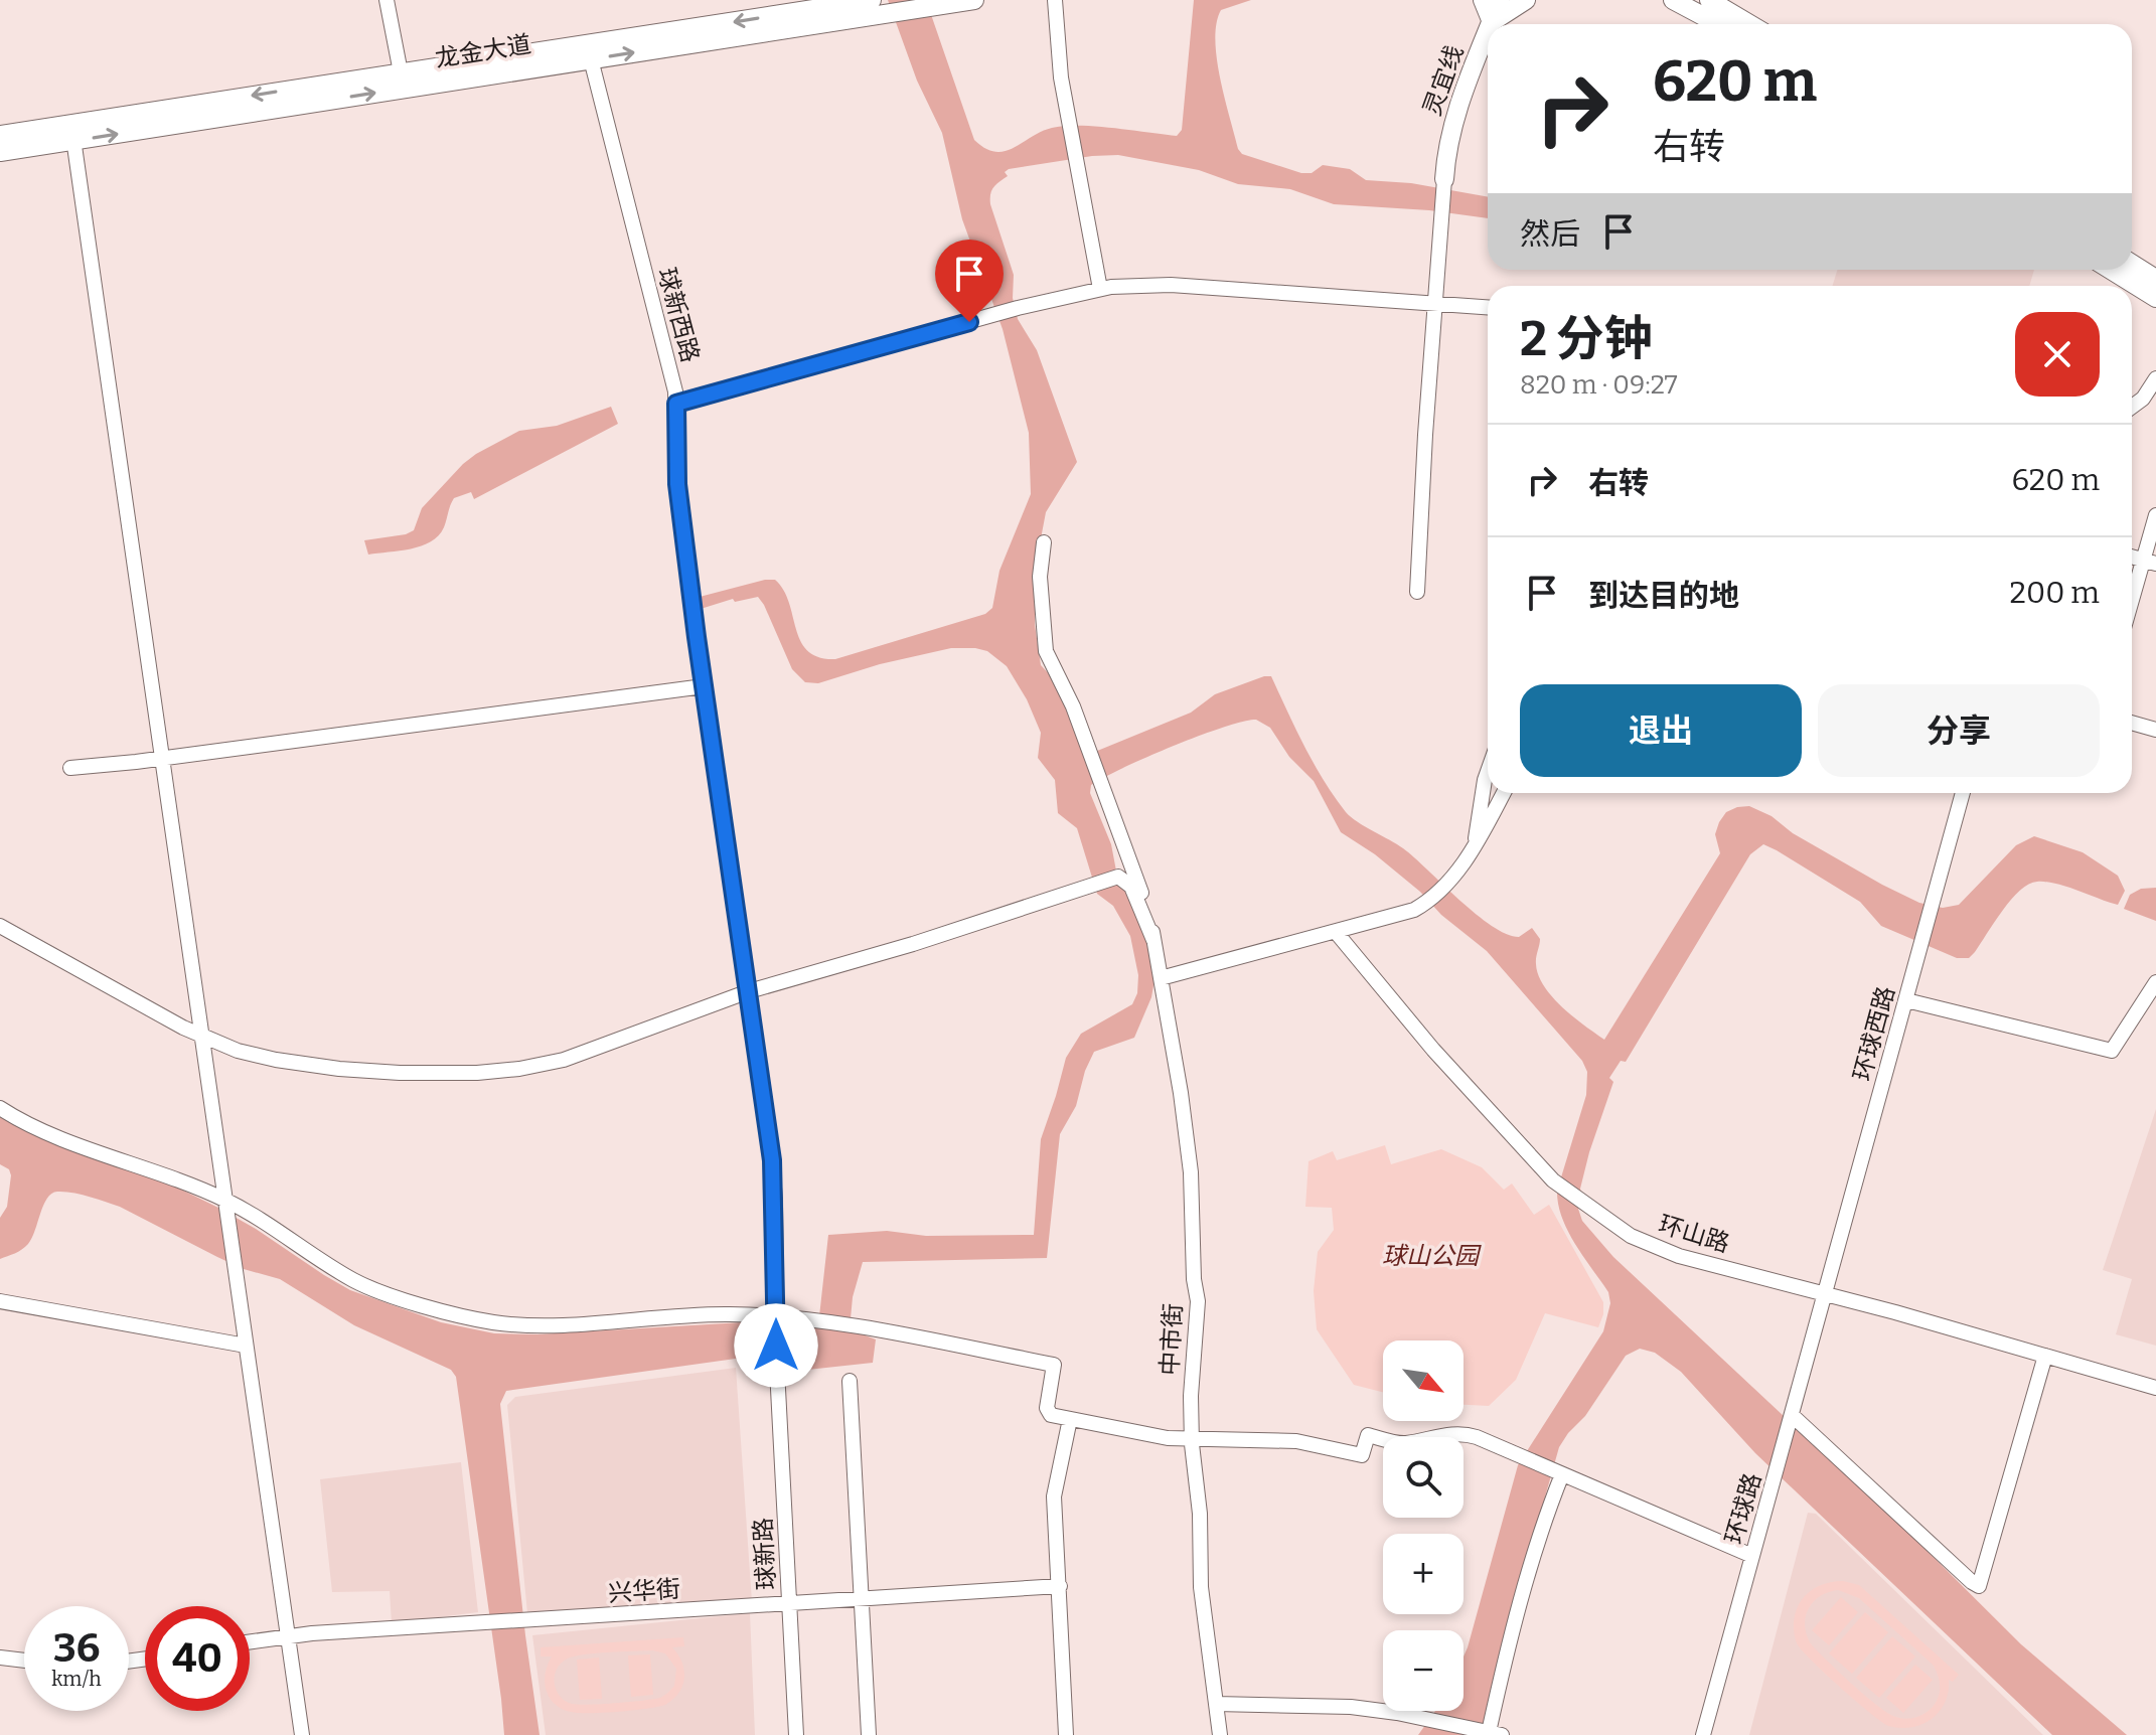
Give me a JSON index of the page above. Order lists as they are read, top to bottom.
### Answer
{
  "streets": {
    "main road": ["龙金大道", "灵宜线"],
    "street": [
      "球新西路",
      "环球西路",
      "环山路",
      "中市街",
      "环球路",
      "球新路",
      "兴华街"
    ]
  },
  "crossings": [
    ["龙金大道", "球新西路"],
    ["球新西路", "球新路"],
    ["环球西路", "环山路"],
    ["环球西路", "环球路"],
    ["环山路", "环球路"],
    ["球新路", "兴华街"]
  ],
  "parks": ["球山公园"],
  "north": "bottom right",
  "page": {
    "turn": ["620 m", "右转"],
    "then": "然后",
    "heading": ["2 分钟", "820 m · 09:27"],
    "list": [
      {
        "name": "右转",
        "value": "620 m"
      },
      {
        "name": "到达目的地",
        "value": "200 m"
      }
    ],
    "buttons": ["退出", "分享"],
    "map_buttons": ["+", "−"],
    "speed": "36 km/h",
    "limit": "40"
  }
}
